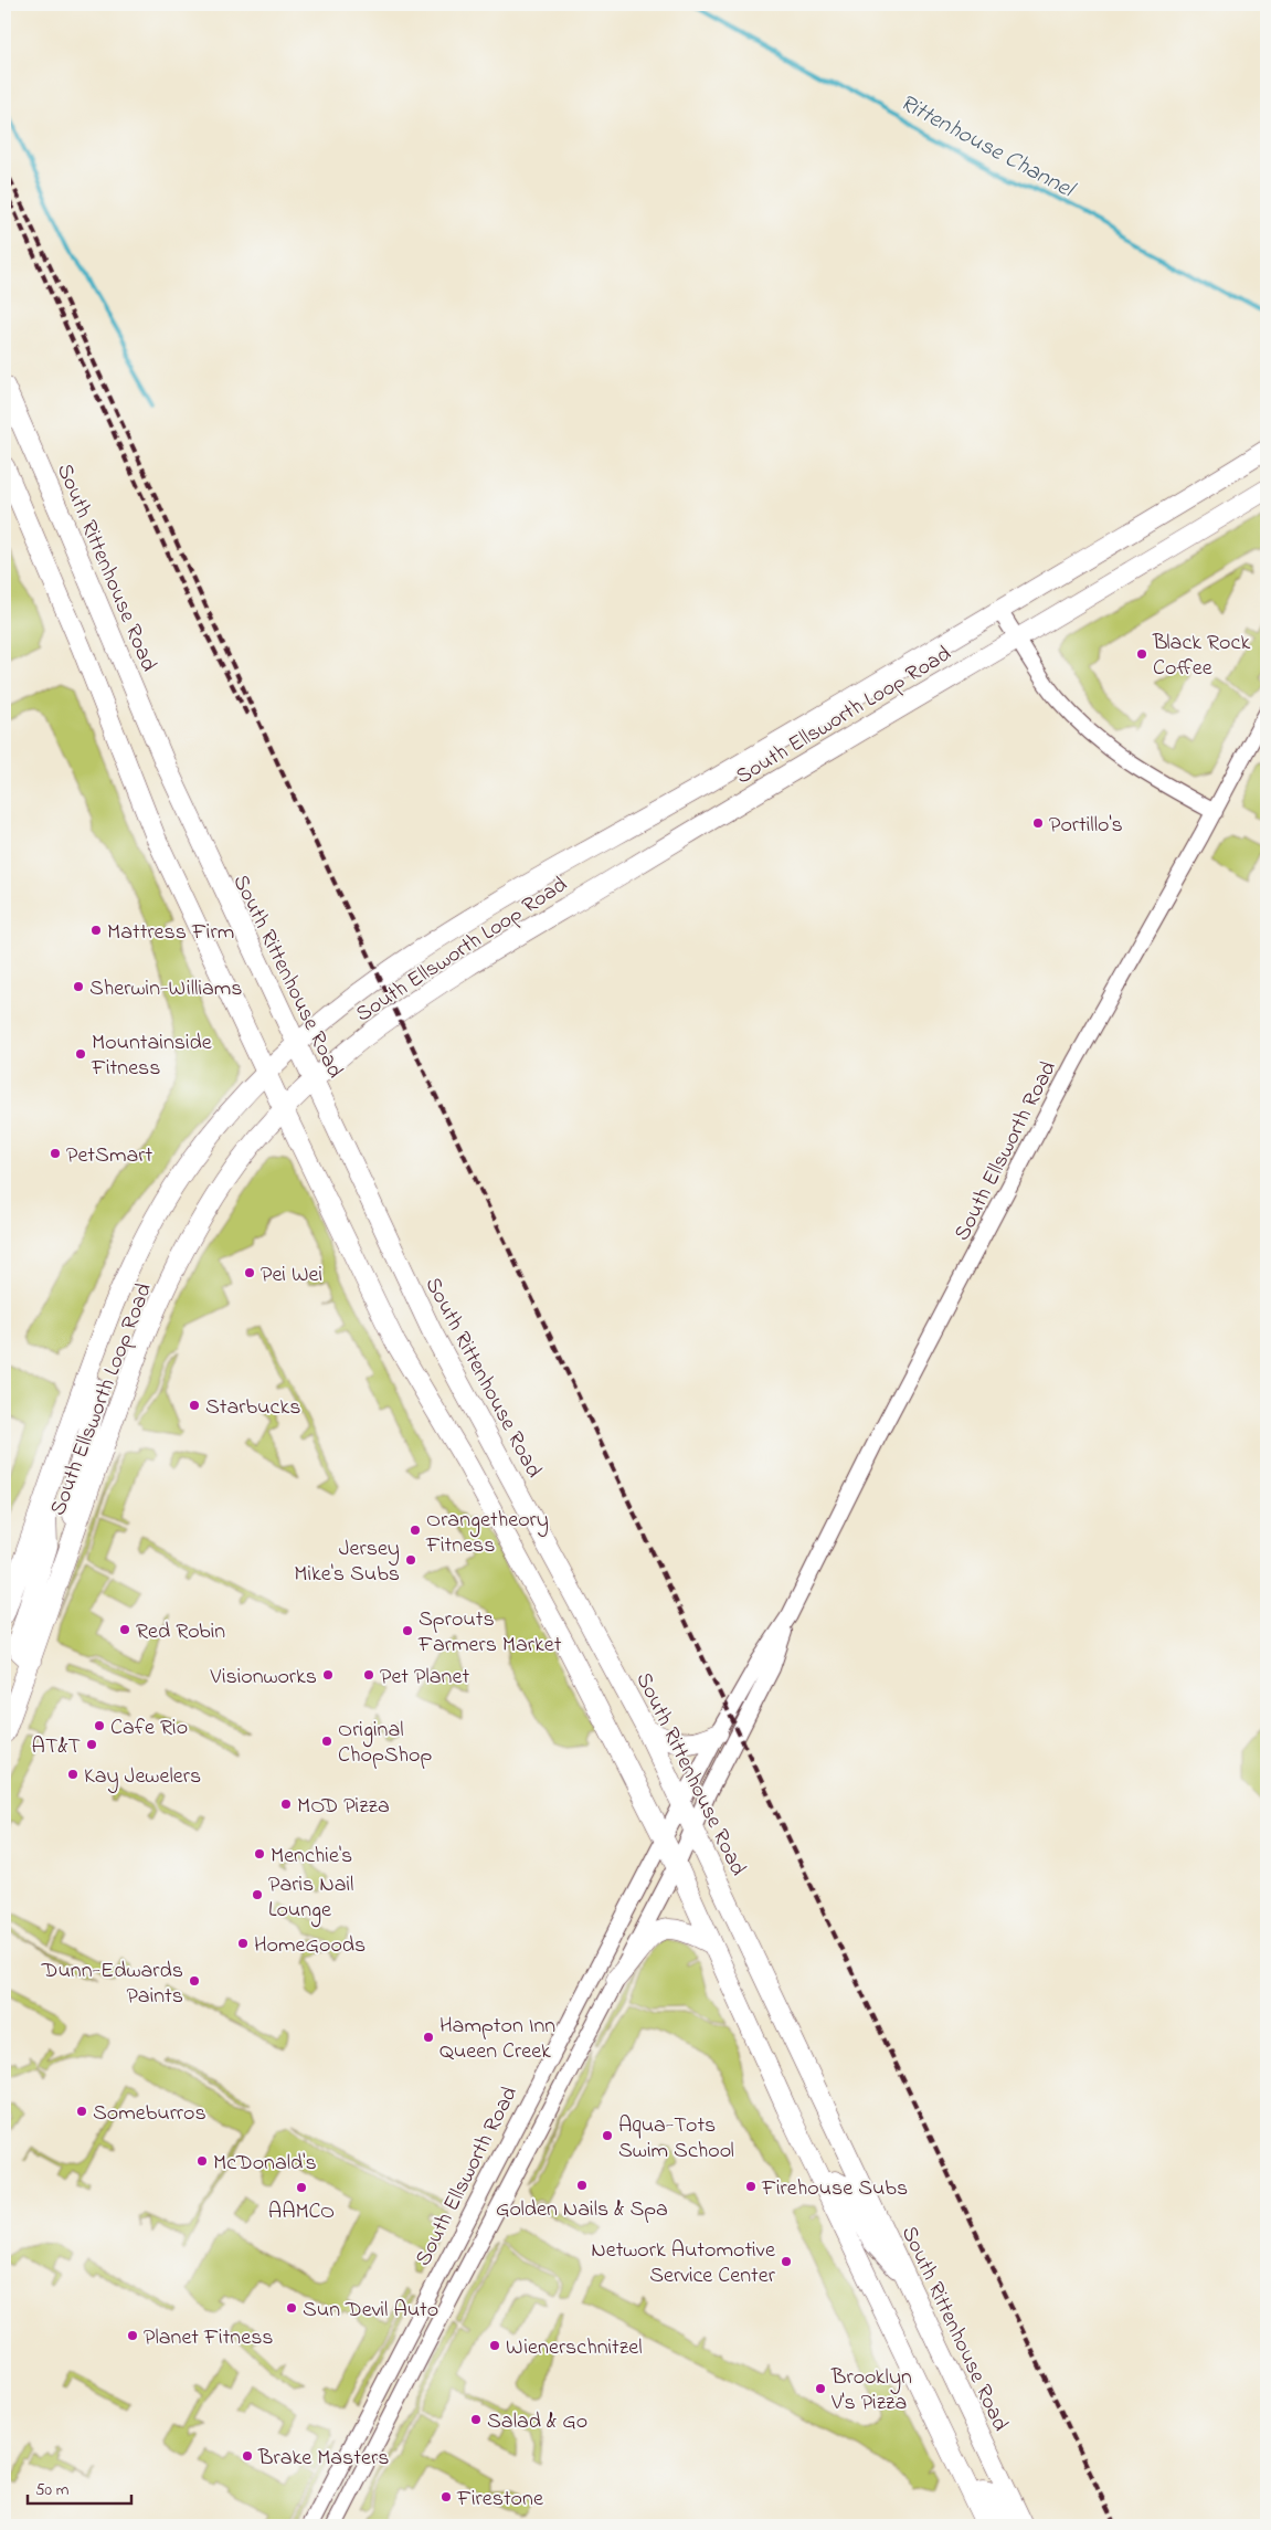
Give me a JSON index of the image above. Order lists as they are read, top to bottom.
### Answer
{
  "streets": {
    "main road": ["South Rittenhouse Road", "South Ellsworth Loop Road"],
    "street": ["South Ellsworth Road"]
  },
  "crossings": [
    ["South Rittenhouse Road", "South Ellsworth Loop Road"],
    ["South Rittenhouse Road", "South Ellsworth Road"]
  ],
  "water": ["Rittenhouse Channel"],
  "places": [
    "Black Rock Coffee",
    "Portillo's",
    "Mattress Firm",
    "Sherwin-Williams",
    "Mountainside Fitness",
    "PetSmart",
    "Pei Wei",
    "Starbucks",
    "Orangetheory Fitness",
    "Jersey Mike's Subs",
    "Red Robin",
    "Sprouts Farmers Market",
    "Visionworks",
    "Pet Planet",
    "Cafe Rio",
    "Original ChopShop",
    "AT&T",
    "Kay Jewelers",
    "MOD Pizza",
    "Menchie's",
    "Paris Nail Lounge",
    "HomeGoods",
    "Dunn-Edwards Paints",
    "Hampton Inn Queen Creek",
    "Someburros",
    "Aqua-Tots Swim School",
    "McDonald's",
    "Golden Nails & Spa",
    "Firehouse Subs",
    "AAMCO",
    "Network Automotive Service Center",
    "Sun Devil Auto",
    "Planet Fitness",
    "Wienerschnitzel",
    "Brooklyn V's Pizza",
    "Salad & Go",
    "Brake Masters",
    "Firestone"
  ],
  "scale_bar": "50 m"
}
